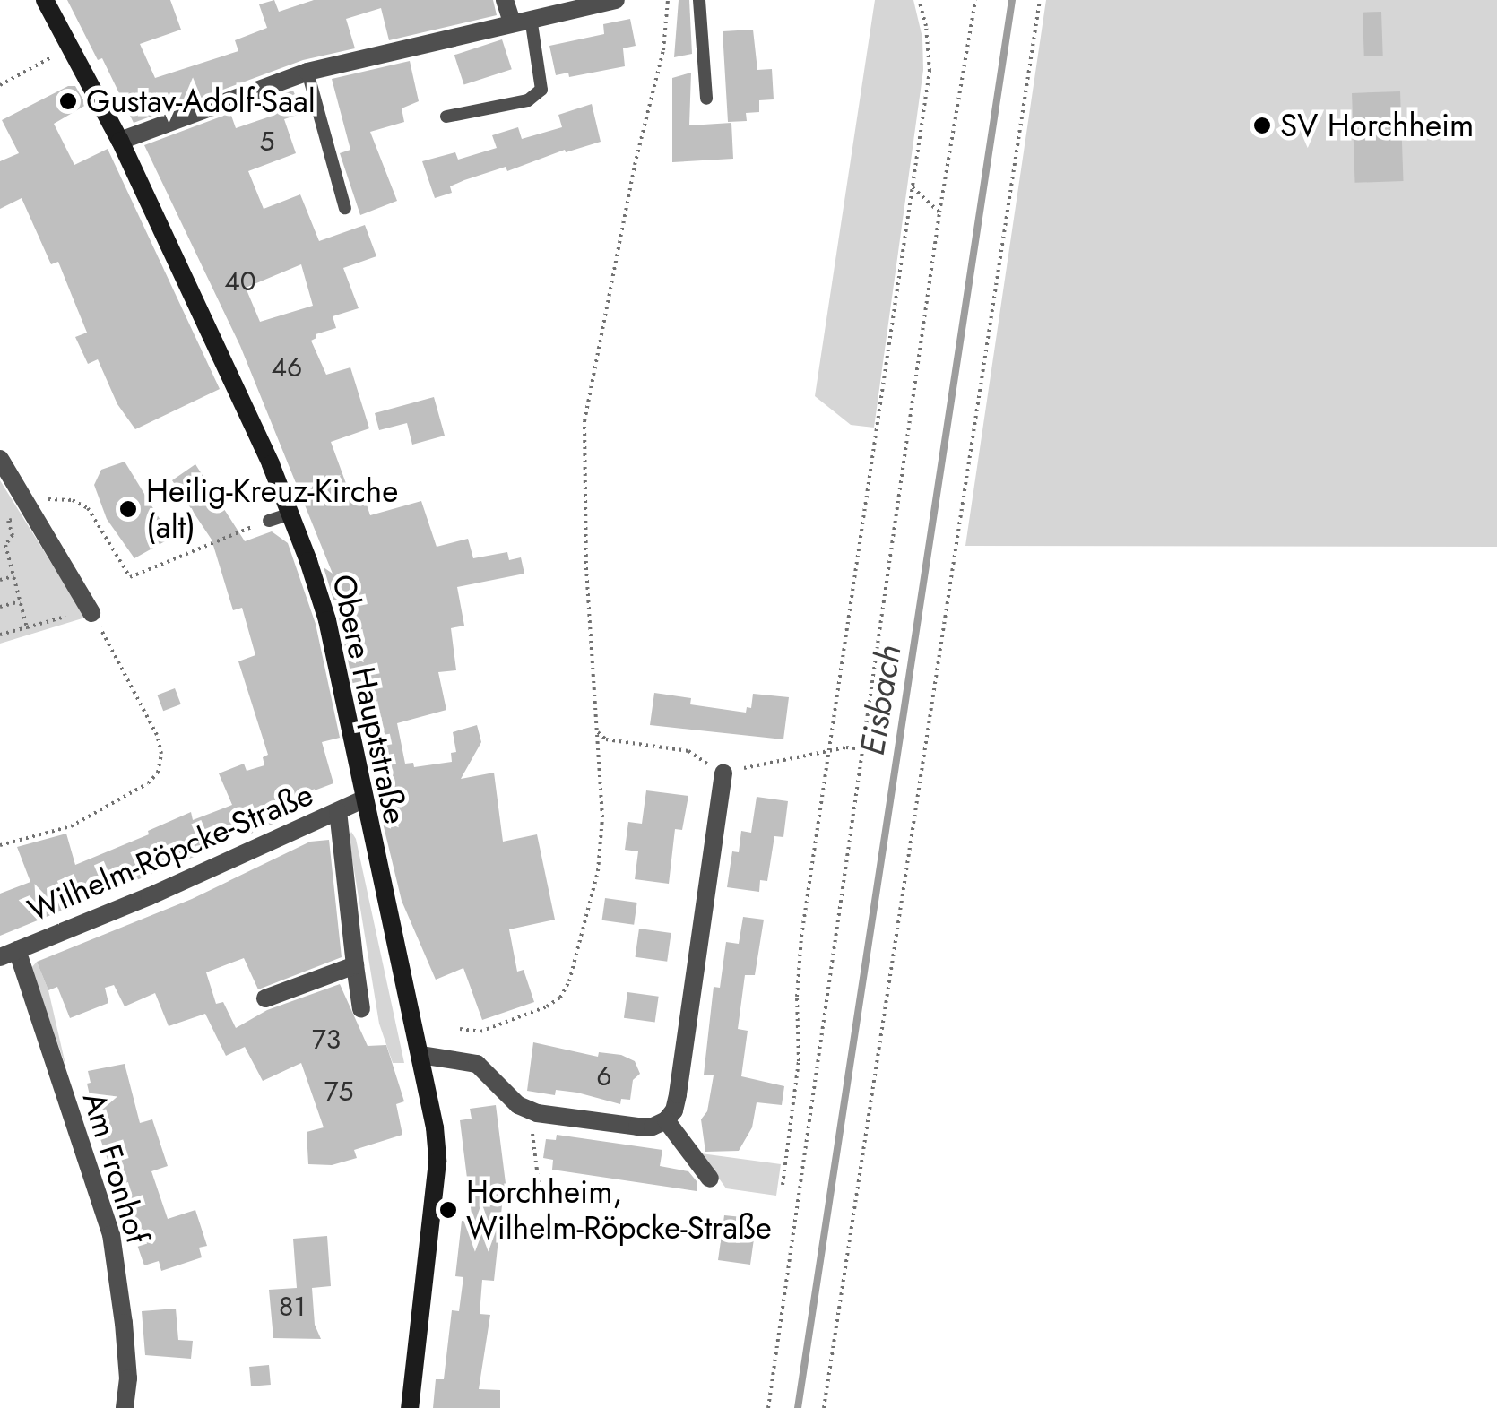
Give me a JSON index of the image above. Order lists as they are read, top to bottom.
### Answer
{
  "streets": {
    "main road": ["Obere Hauptstraße"],
    "street": ["Wilhelm-Röpcke-Straße", "Am Fronhof"]
  },
  "crossings": [
    ["Obere Hauptstraße", "Wilhelm-Röpcke-Straße"],
    ["Wilhelm-Röpcke-Straße", "Am Fronhof"]
  ],
  "water": ["Eisbach"],
  "places": [
    "Gustav-Adolf-Saal",
    "SV Horchheim",
    "Heilig-Kreuz-Kirche (alt)",
    "Horchheim, Wilhelm-Röpcke-Straße"
  ],
  "house_numbers": [
    "5",
    "40",
    "46",
    "73",
    "6",
    "75",
    "81"
  ]
}
